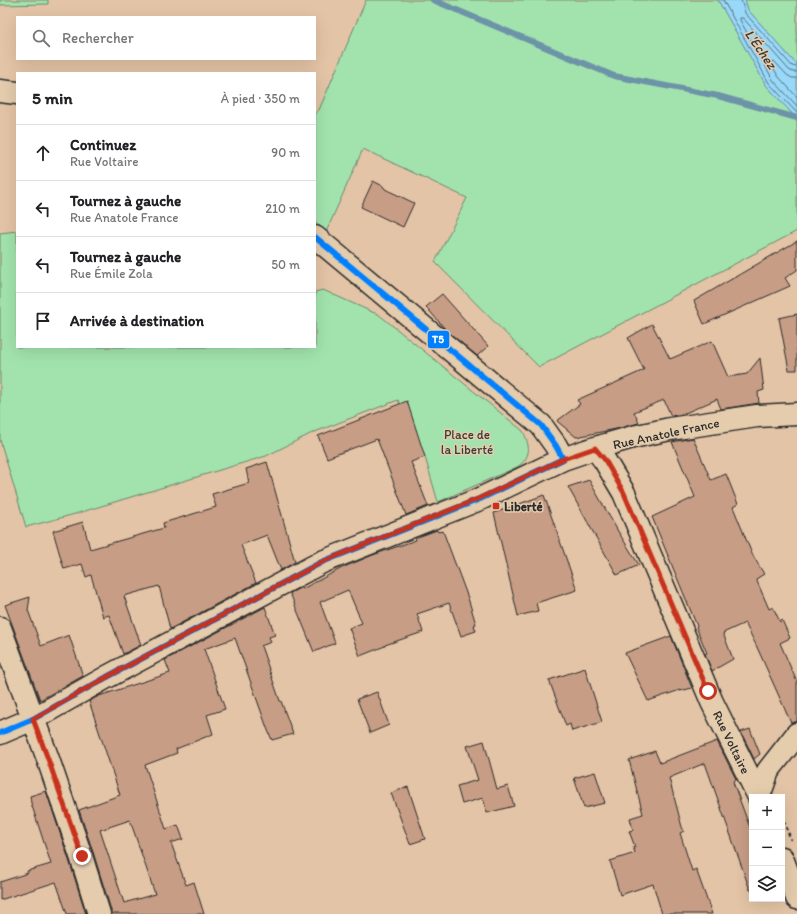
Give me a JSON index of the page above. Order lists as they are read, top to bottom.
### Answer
{
  "streets": {
    "street": ["Rue Anatole France", "Rue Voltaire"]
  },
  "crossings": [
    ["Rue Anatole France", "Rue Voltaire"]
  ],
  "water": ["L'Échez"],
  "parks": ["Place de la Liberté"],
  "places": {
    "transit": ["Liberté"]
  },
  "lines": ["transit line T5"],
  "page": {
    "search": "Rechercher",
    "heading": ["5 min", "À pied · 350 m"],
    "list": [
      ["Continuez", "Rue Voltaire", "90 m"],
      ["Tournez à gauche", "Rue Anatole France", "210 m"],
      ["Tournez à gauche", "Rue Émile Zola", "50 m"],
      "Arrivée à destination"
    ],
    "map_buttons": ["+", "−"]
  }
}
